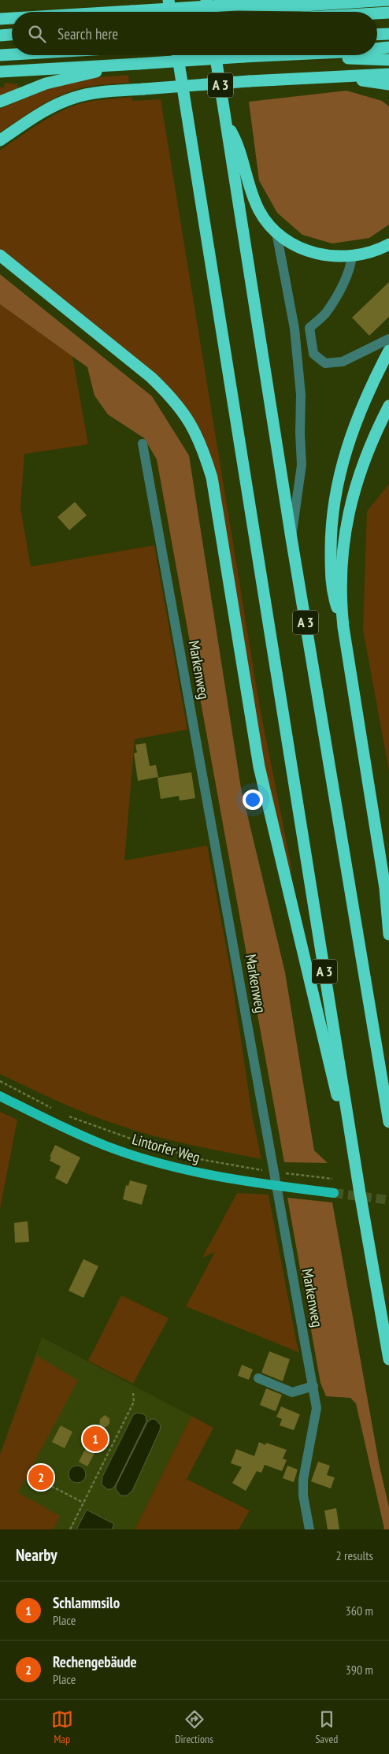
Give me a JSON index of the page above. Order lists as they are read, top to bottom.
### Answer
{
  "streets": {
    "highway": ["A 3"],
    "main road": ["Lintorfer Weg"],
    "street": ["Markenweg"]
  },
  "crossings": [
    ["Markenweg", "Lintorfer Weg"]
  ],
  "page": {
    "search": "Search here",
    "pins": ["1", "2"],
    "heading": ["Nearby", "2 results"],
    "list": [
      {
        "mark": "1",
        "name": "Schlammsilo",
        "note": "Place",
        "value": "360 m"
      },
      {
        "mark": "2",
        "name": "Rechengebäude",
        "note": "Place",
        "value": "390 m"
      }
    ],
    "nav": ["Map", "Directions", "Saved"]
  }
}
